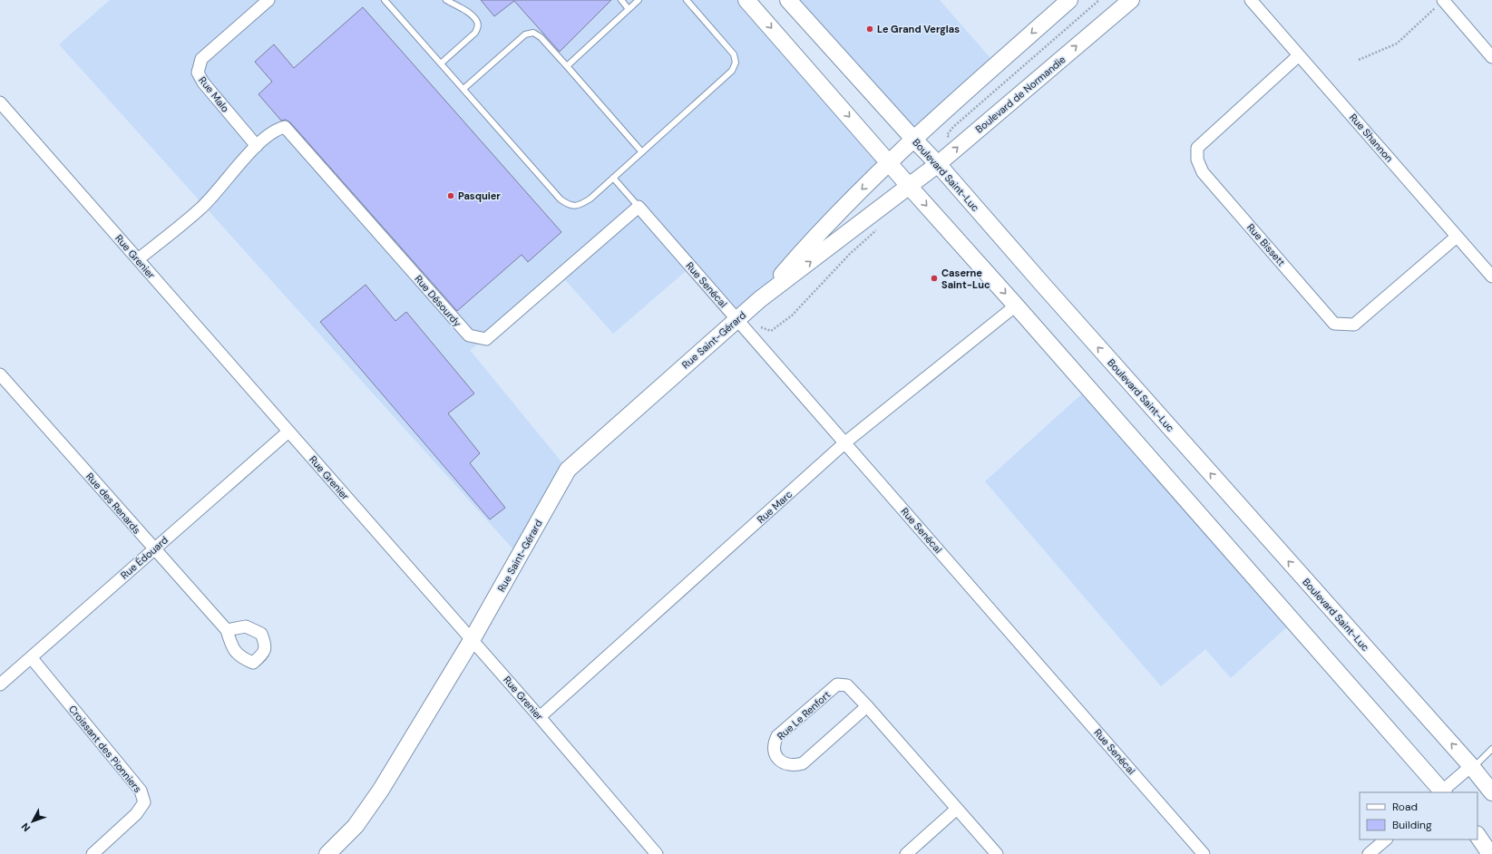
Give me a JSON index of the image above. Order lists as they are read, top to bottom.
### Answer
{
  "streets": {
    "street": [
      "Rue Malo",
      "Boulevard de Normandie",
      "Rue Shannon",
      "Boulevard Saint-Luc",
      "Rue Bissett",
      "Rue Grenier",
      "Rue Senécal",
      "Rue Désourdy",
      "Rue Saint-Gérard",
      "Rue des Renards",
      "Rue Marc",
      "Rue Édouard",
      "Rue Le Renfort",
      "Croissant des Pionniers"
    ]
  },
  "crossings": [
    ["Rue Malo", "Rue Désourdy"],
    ["Boulevard de Normandie", "Boulevard Saint-Luc"],
    ["Boulevard de Normandie", "Rue Saint-Gérard"],
    ["Rue Shannon", "Rue Bissett"],
    ["Rue Grenier", "Rue Saint-Gérard"],
    ["Rue Grenier", "Rue Marc"],
    ["Rue Grenier", "Rue Édouard"],
    ["Rue Senécal", "Rue Désourdy"],
    ["Rue Senécal", "Rue Saint-Gérard"],
    ["Rue Senécal", "Rue Marc"],
    ["Rue des Renards", "Rue Édouard"],
    ["Rue Édouard", "Croissant des Pionniers"]
  ],
  "places": ["Le Grand Verglas", "Pasquier", "Caserne Saint-Luc"],
  "legend": ["Road", "Building"],
  "north": "bottom left"
}
